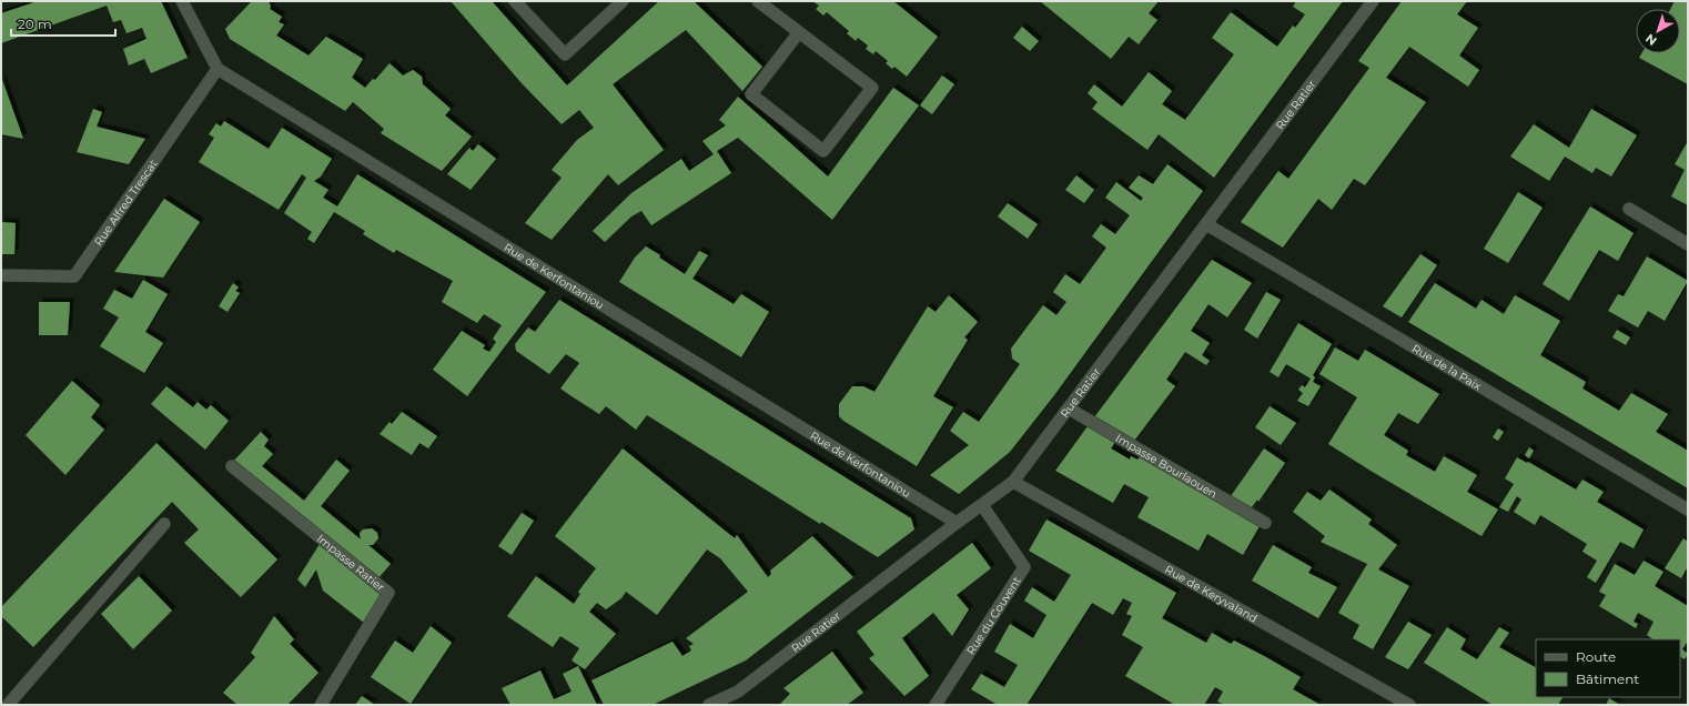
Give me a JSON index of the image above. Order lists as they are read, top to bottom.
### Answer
{
  "streets": {
    "street": [
      "Rue Ratier",
      "Rue Alfred Trescat",
      "Rue de Kerfontaniou",
      "Rue de la Paix",
      "Impasse Bourlaouen",
      "Impasse Ratier",
      "Rue de Keryvaland",
      "Rue du Couvent"
    ]
  },
  "crossings": [
    ["Rue Ratier", "Rue de Kerfontaniou"],
    ["Rue Ratier", "Rue de la Paix"],
    ["Rue Ratier", "Impasse Bourlaouen"],
    ["Rue Ratier", "Rue de Keryvaland"],
    ["Rue Ratier", "Rue du Couvent"],
    ["Rue Alfred Trescat", "Rue de Kerfontaniou"]
  ],
  "legend": ["Route", "Bâtiment"],
  "scale_bar": "20 m",
  "north": "bottom left"
}
